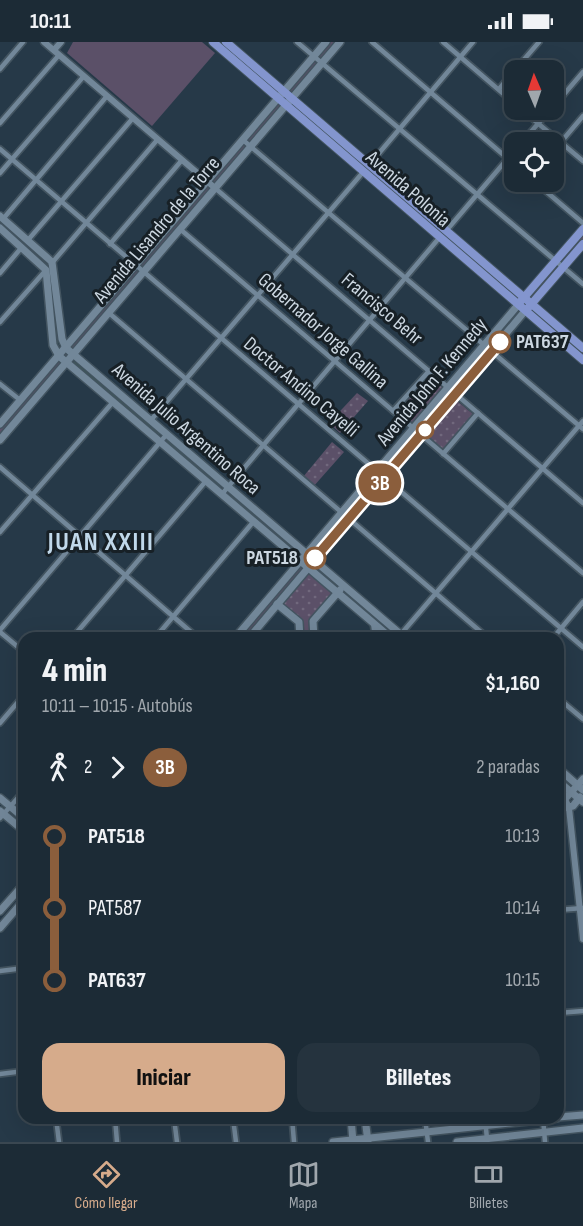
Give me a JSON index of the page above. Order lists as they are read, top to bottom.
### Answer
{
  "streets": {
    "main road": [
      "Avenida Polonia",
      "Avenida Lisandro de la Torre",
      "Avenida John F. Kennedy",
      "Avenida Julio Argentino Roca"
    ],
    "street": ["Francisco Behr", "Gobernador Jorge Gallina", "Doctor Andino Cayelli"]
  },
  "crossings": [
    ["Avenida Polonia", "Avenida Lisandro de la Torre"],
    ["Avenida Polonia", "Avenida John F. Kennedy"],
    ["Avenida Lisandro de la Torre", "Francisco Behr"],
    ["Avenida Lisandro de la Torre", "Gobernador Jorge Gallina"],
    ["Avenida Lisandro de la Torre", "Doctor Andino Cayelli"],
    ["Avenida Lisandro de la Torre", "Avenida Julio Argentino Roca"],
    ["Francisco Behr", "Avenida John F. Kennedy"],
    ["Gobernador Jorge Gallina", "Avenida John F. Kennedy"],
    ["Avenida John F. Kennedy", "Doctor Andino Cayelli"],
    ["Avenida John F. Kennedy", "Avenida Julio Argentino Roca"]
  ],
  "districts": ["JUAN XXIII"],
  "places": ["PAT637", "PAT518"],
  "lines": ["bus line 3B"],
  "north": "top",
  "page": {
    "status": "10:11",
    "on_map": "3B",
    "heading": ["4 min", "10:11 – 10:15 · Autobús", "$1,160"],
    "legs": ["2", "3B", "2 paradas"],
    "list": [
      {
        "name": "PAT518",
        "value": "10:13"
      },
      {
        "name": "PAT587",
        "value": "10:14"
      },
      {
        "name": "PAT637",
        "value": "10:15"
      }
    ],
    "buttons": ["Iniciar", "Billetes"],
    "tabs": ["Cómo llegar", "Mapa", "Billetes"]
  }
}
